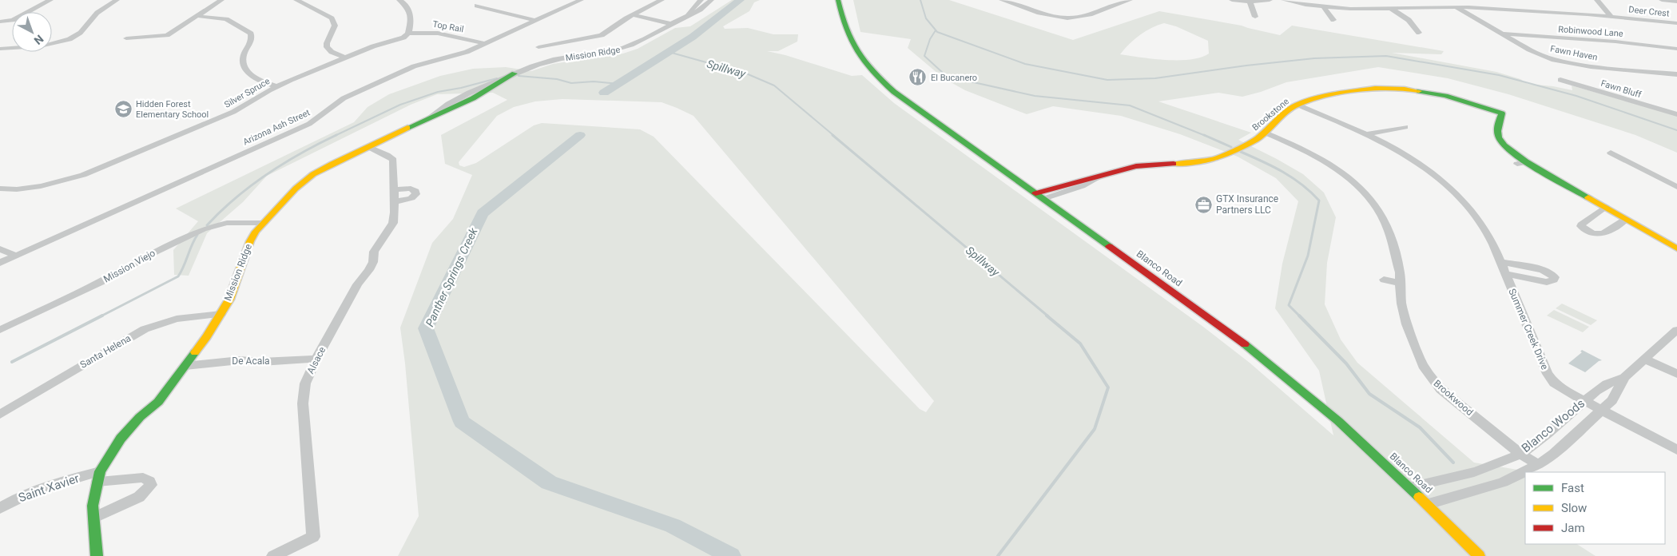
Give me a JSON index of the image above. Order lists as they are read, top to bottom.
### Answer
{
  "streets": {
    "street": [
      "Deer Crest",
      "Top Rail",
      "Robinwood Lane",
      "Fawn Haven",
      "Mission Ridge",
      "Fawn Bluff",
      "Silver Spruce",
      "Brookstone",
      "Arizona Ash Street",
      "Mission Viejo",
      "Blanco Road",
      "Summer Creek Drive",
      "Santa Helena",
      "Alsace",
      "De Acala",
      "Brookwood",
      "Blanco Woods",
      "Saint Xavier"
    ]
  },
  "crossings": [
    ["Deer Crest", "Fawn Haven"],
    ["Top Rail", "Silver Spruce"],
    ["Top Rail", "Arizona Ash Street"],
    ["Robinwood Lane", "Fawn Haven"],
    ["Mission Ridge", "Mission Viejo"],
    ["Mission Ridge", "Santa Helena"],
    ["Mission Ridge", "Alsace"],
    ["Mission Ridge", "De Acala"],
    ["Mission Ridge", "Saint Xavier"],
    ["Brookstone", "Blanco Road"],
    ["Brookstone", "Summer Creek Drive"],
    ["Brookstone", "Brookwood"],
    ["Blanco Road", "Blanco Woods"],
    ["Summer Creek Drive", "Blanco Woods"],
    ["Alsace", "De Acala"],
    ["Brookwood", "Blanco Woods"]
  ],
  "water": ["Spillway", "Panther Springs Creek"],
  "places": {
    "restaurant": ["El Bucanero"],
    "school or university": ["Hidden Forest Elementary School"],
    "office": ["GTX Insurance Partners LLC"]
  },
  "legend": ["Fast", "Slow", "Jam"],
  "north": "bottom right"
}
